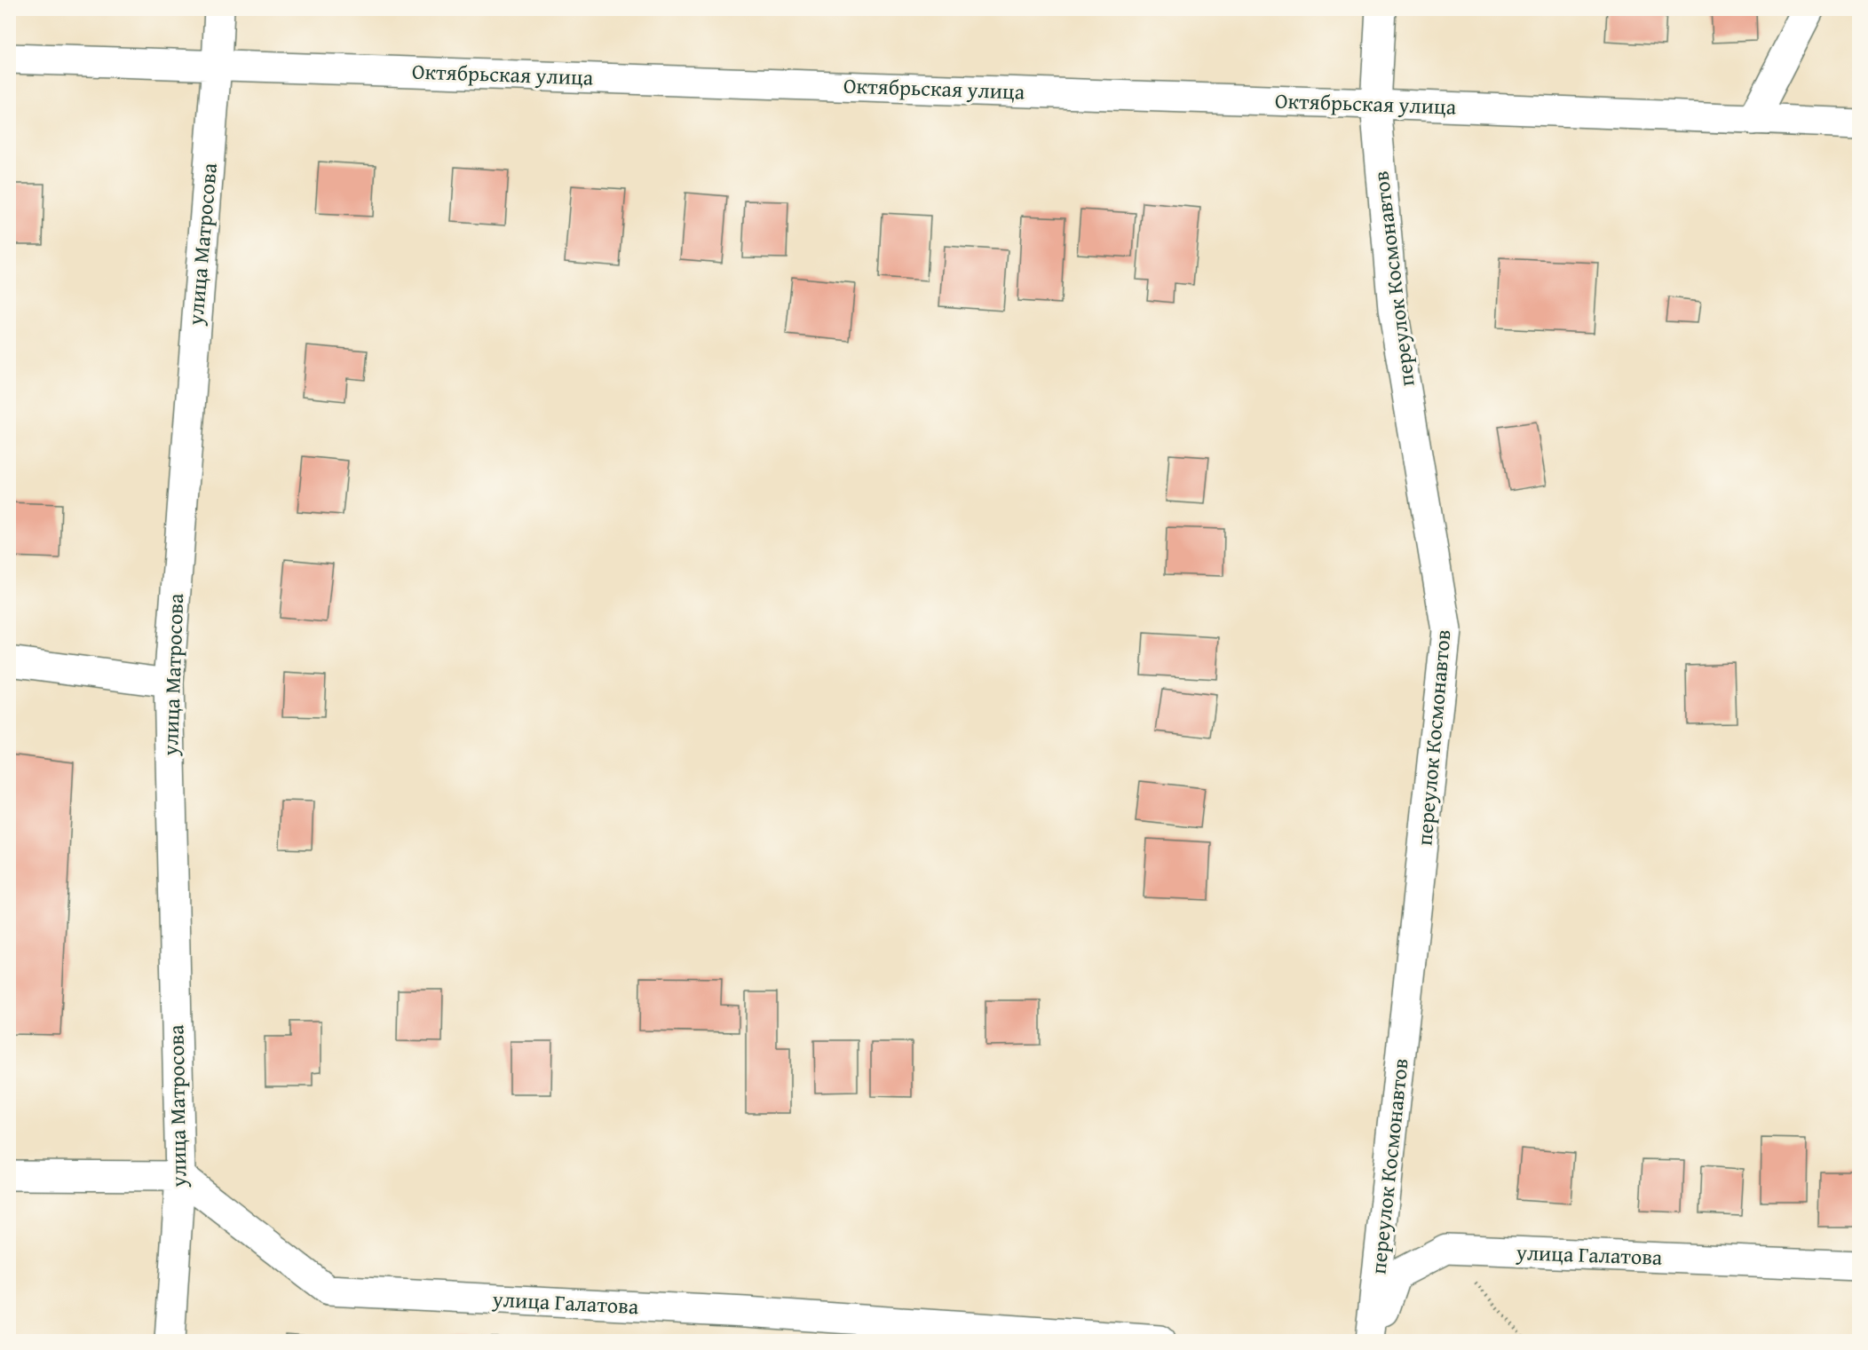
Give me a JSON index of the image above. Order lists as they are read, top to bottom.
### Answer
{
  "streets": {
    "street": [
      "Октябрьская улица",
      "улица Матросова",
      "переулок Космонавтов",
      "улица Галатова"
    ]
  },
  "crossings": [
    ["Октябрьская улица", "улица Матросова"],
    ["Октябрьская улица", "переулок Космонавтов"],
    ["улица Матросова", "улица Галатова"],
    ["переулок Космонавтов", "улица Галатова"]
  ]
}
